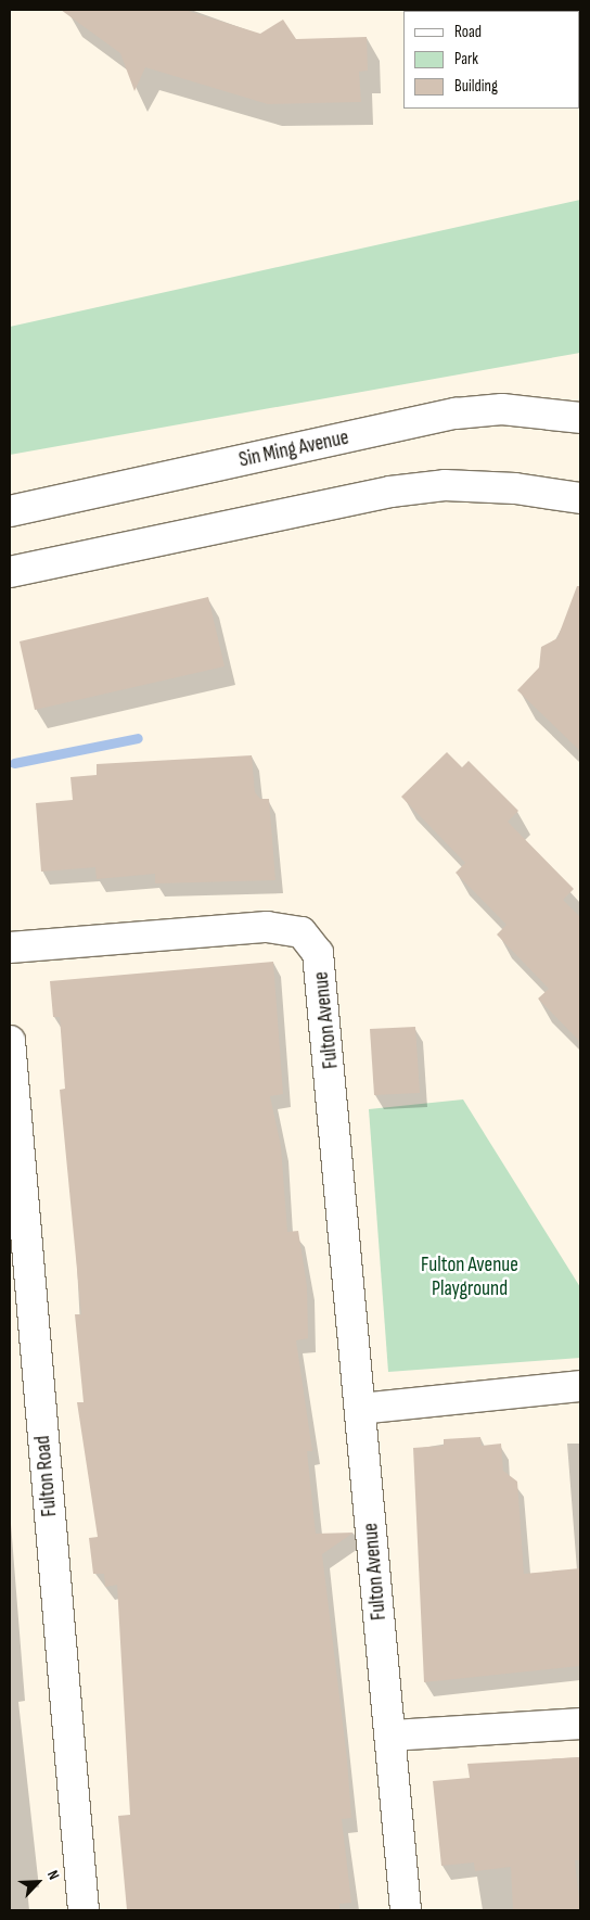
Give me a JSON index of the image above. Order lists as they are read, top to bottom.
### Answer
{
  "streets": {
    "street": ["Sin Ming Avenue", "Fulton Avenue", "Fulton Road"]
  },
  "parks": ["Fulton Avenue Playground"],
  "legend": ["Road", "Park", "Building"],
  "north": "top right"
}
